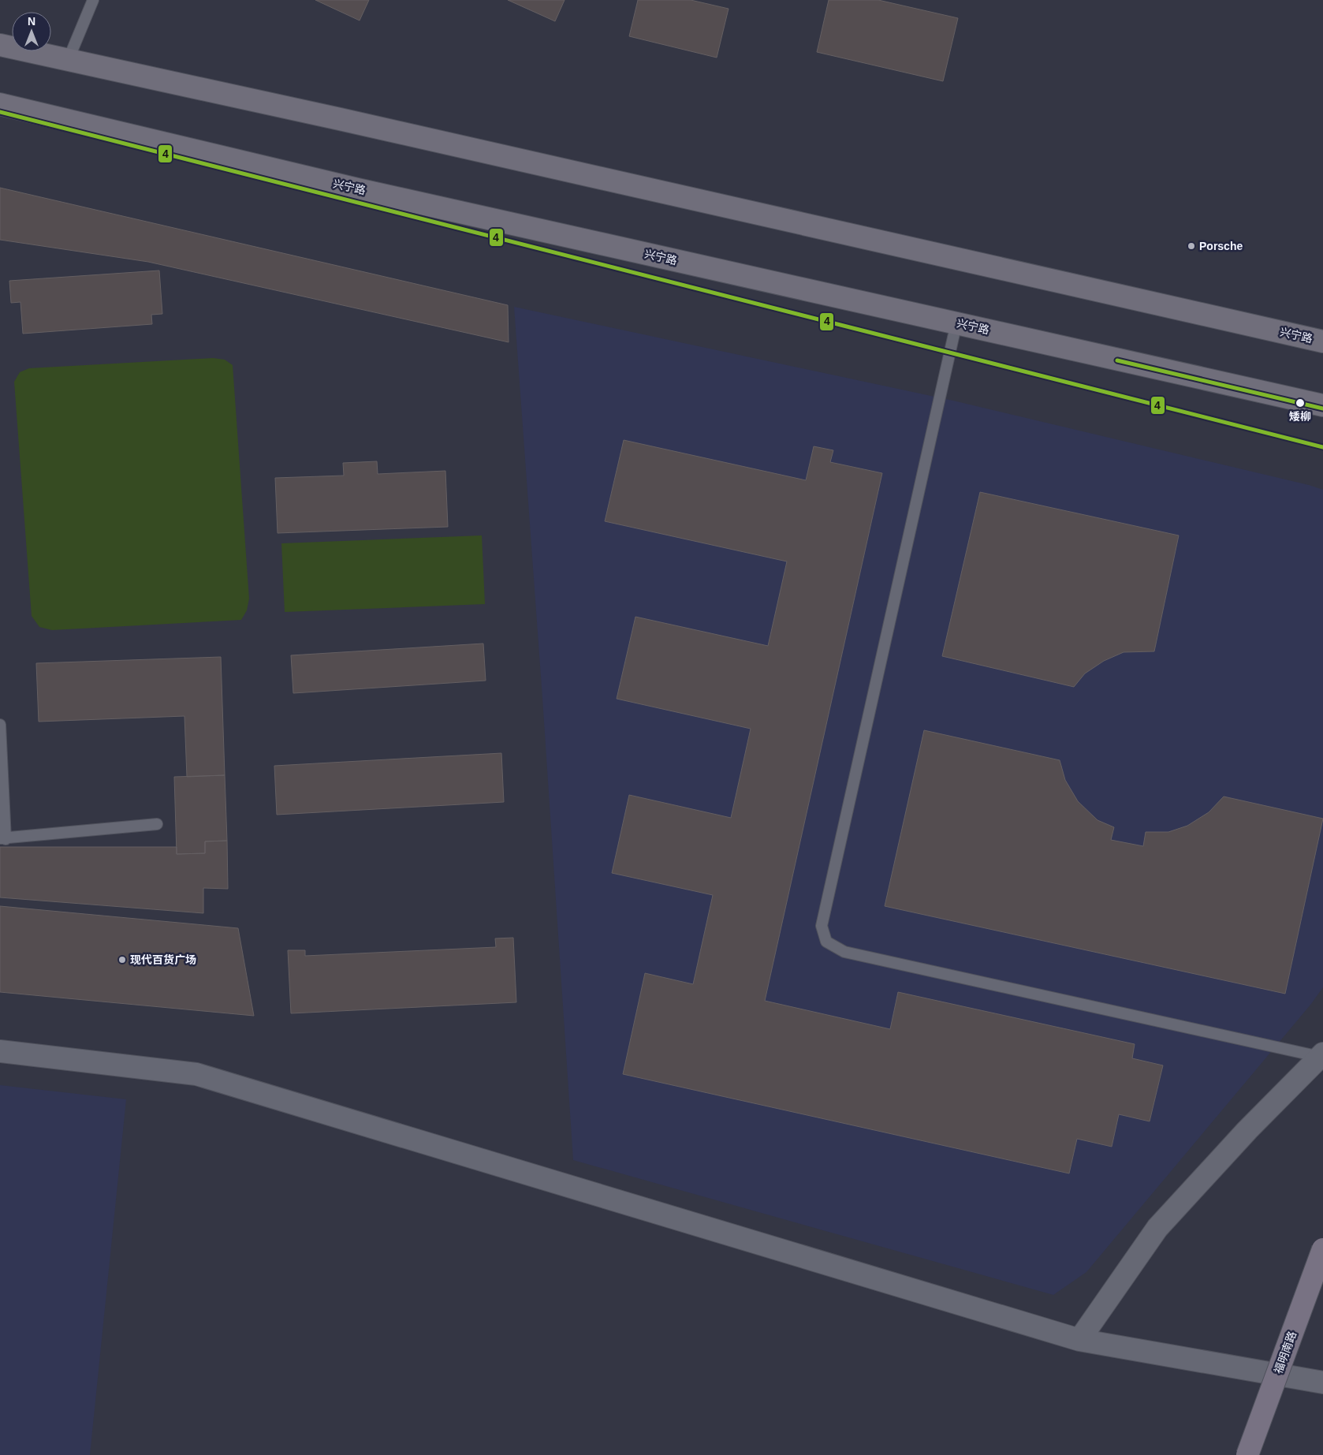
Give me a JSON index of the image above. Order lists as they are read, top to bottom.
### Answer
{
  "streets": {
    "main road": ["兴宁路", "福明南路"]
  },
  "places": ["Porsche", "矮柳", "现代百货广场"],
  "lines": ["transit line 4"],
  "north": "top"
}
